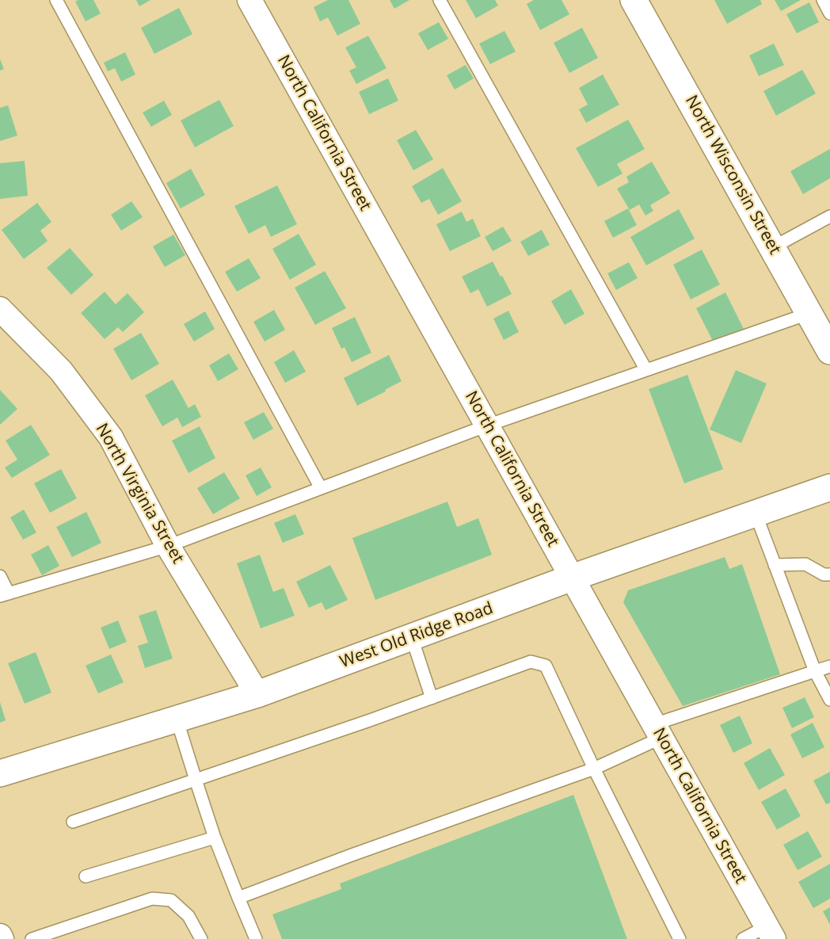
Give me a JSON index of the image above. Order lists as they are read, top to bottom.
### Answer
{
  "streets": {
    "street": [
      "North California Street",
      "North Wisconsin Street",
      "North Virginia Street",
      "West Old Ridge Road"
    ]
  },
  "crossings": [
    ["North California Street", "West Old Ridge Road"],
    ["North Virginia Street", "West Old Ridge Road"]
  ]
}
